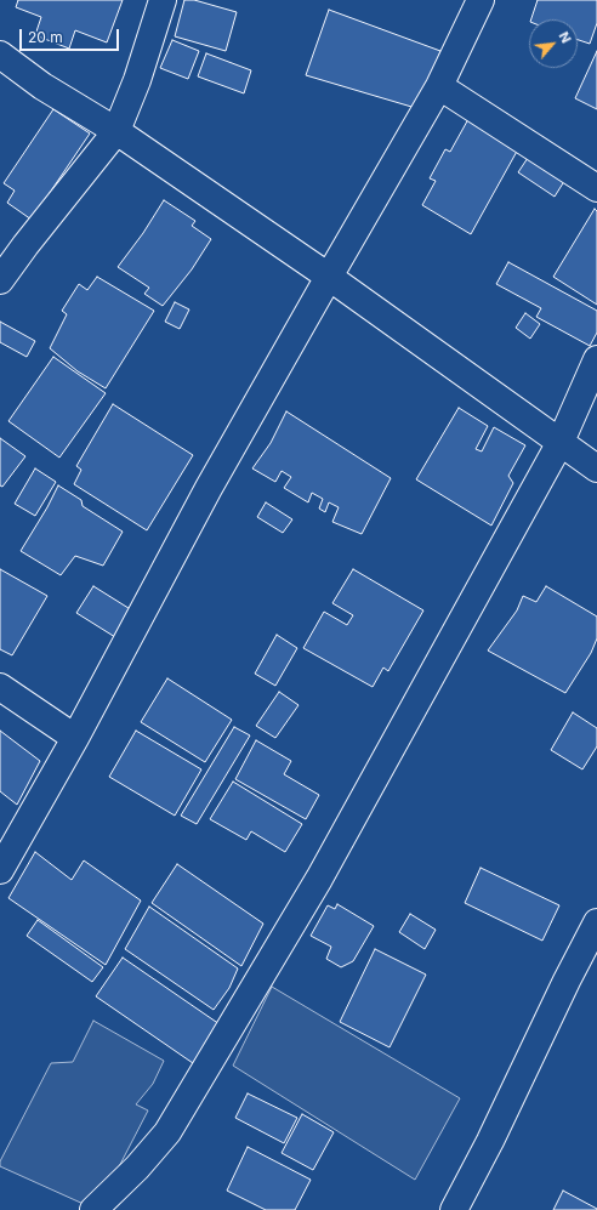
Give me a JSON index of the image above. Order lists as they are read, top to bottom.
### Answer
{
  "scale_bar": "20 m",
  "north": "top right"
}
